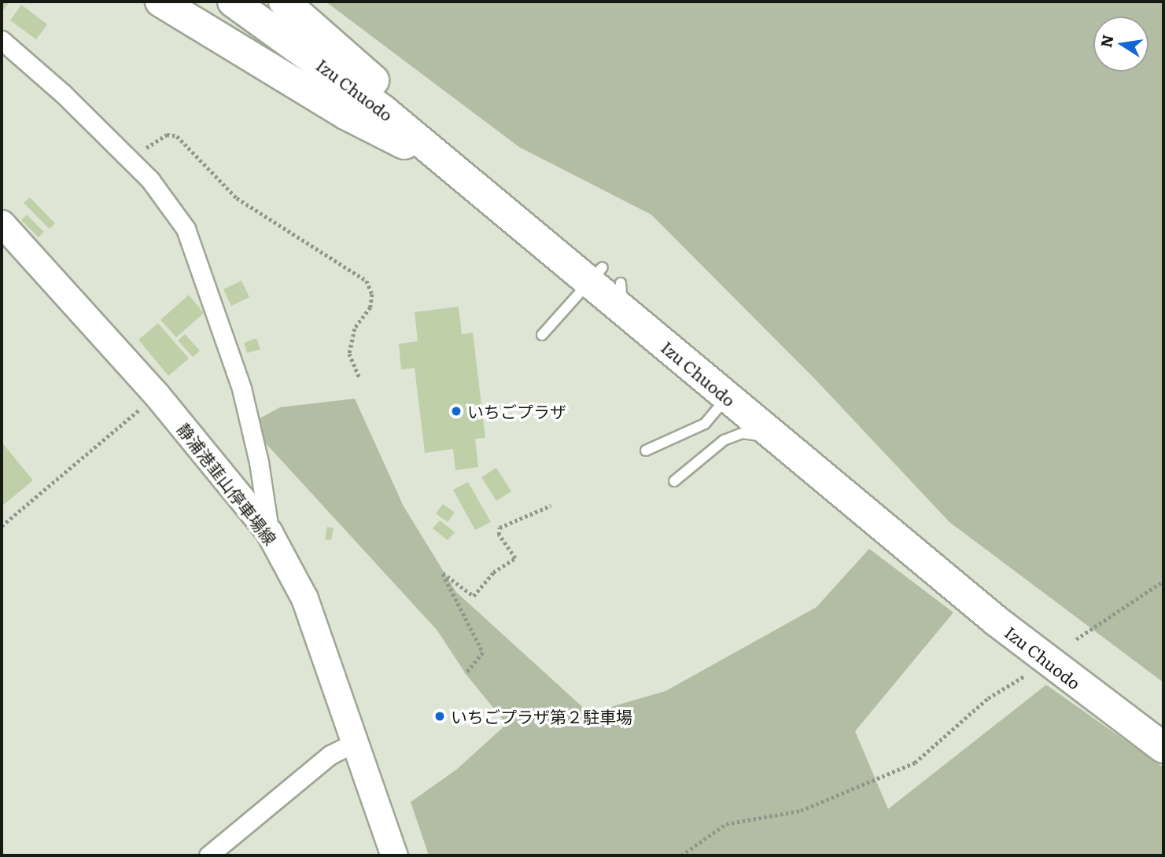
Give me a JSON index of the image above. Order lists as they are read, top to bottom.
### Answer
{
  "streets": {
    "highway": ["Izu Chuodo"],
    "main road": ["静浦港韮山停車場線"]
  },
  "places": ["いちごプラザ", "いちごプラザ第２駐車場"],
  "north": "left"
}
